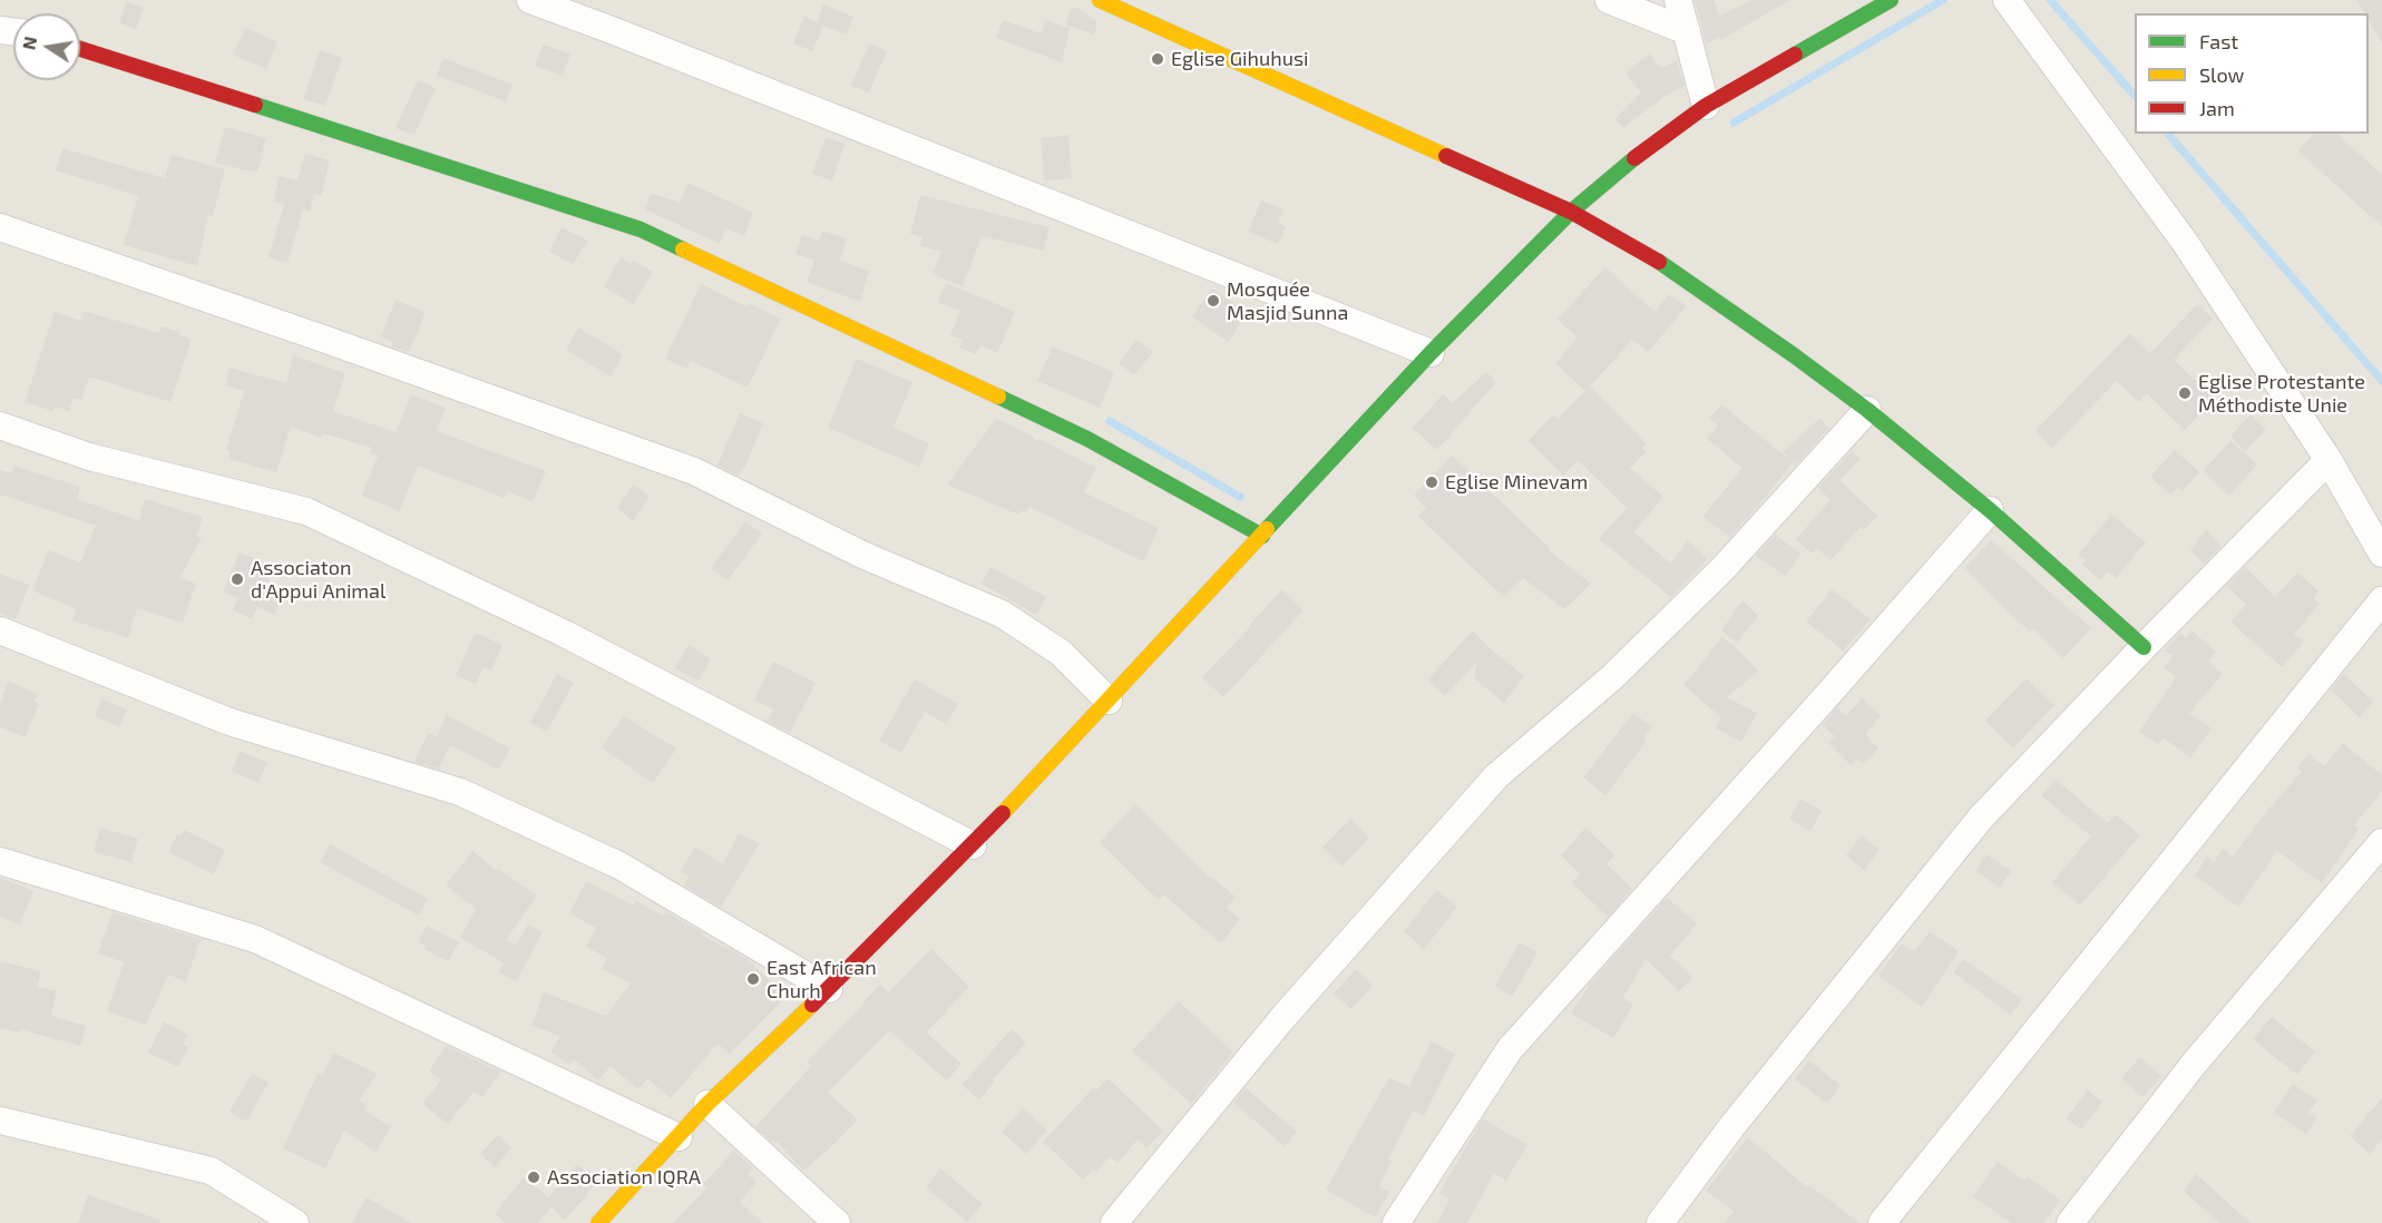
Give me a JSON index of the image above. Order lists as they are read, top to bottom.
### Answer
{
  "places": [
    "Eglise Gihuhusi",
    "Mosquée Masjid Sunna",
    "Eglise Protestante Méthodiste Unie",
    "Eglise Minevam",
    "Associaton d'Appui Animal",
    "East African Churh",
    "Association IQRA"
  ],
  "legend": ["Fast", "Slow", "Jam"],
  "north": "left"
}
